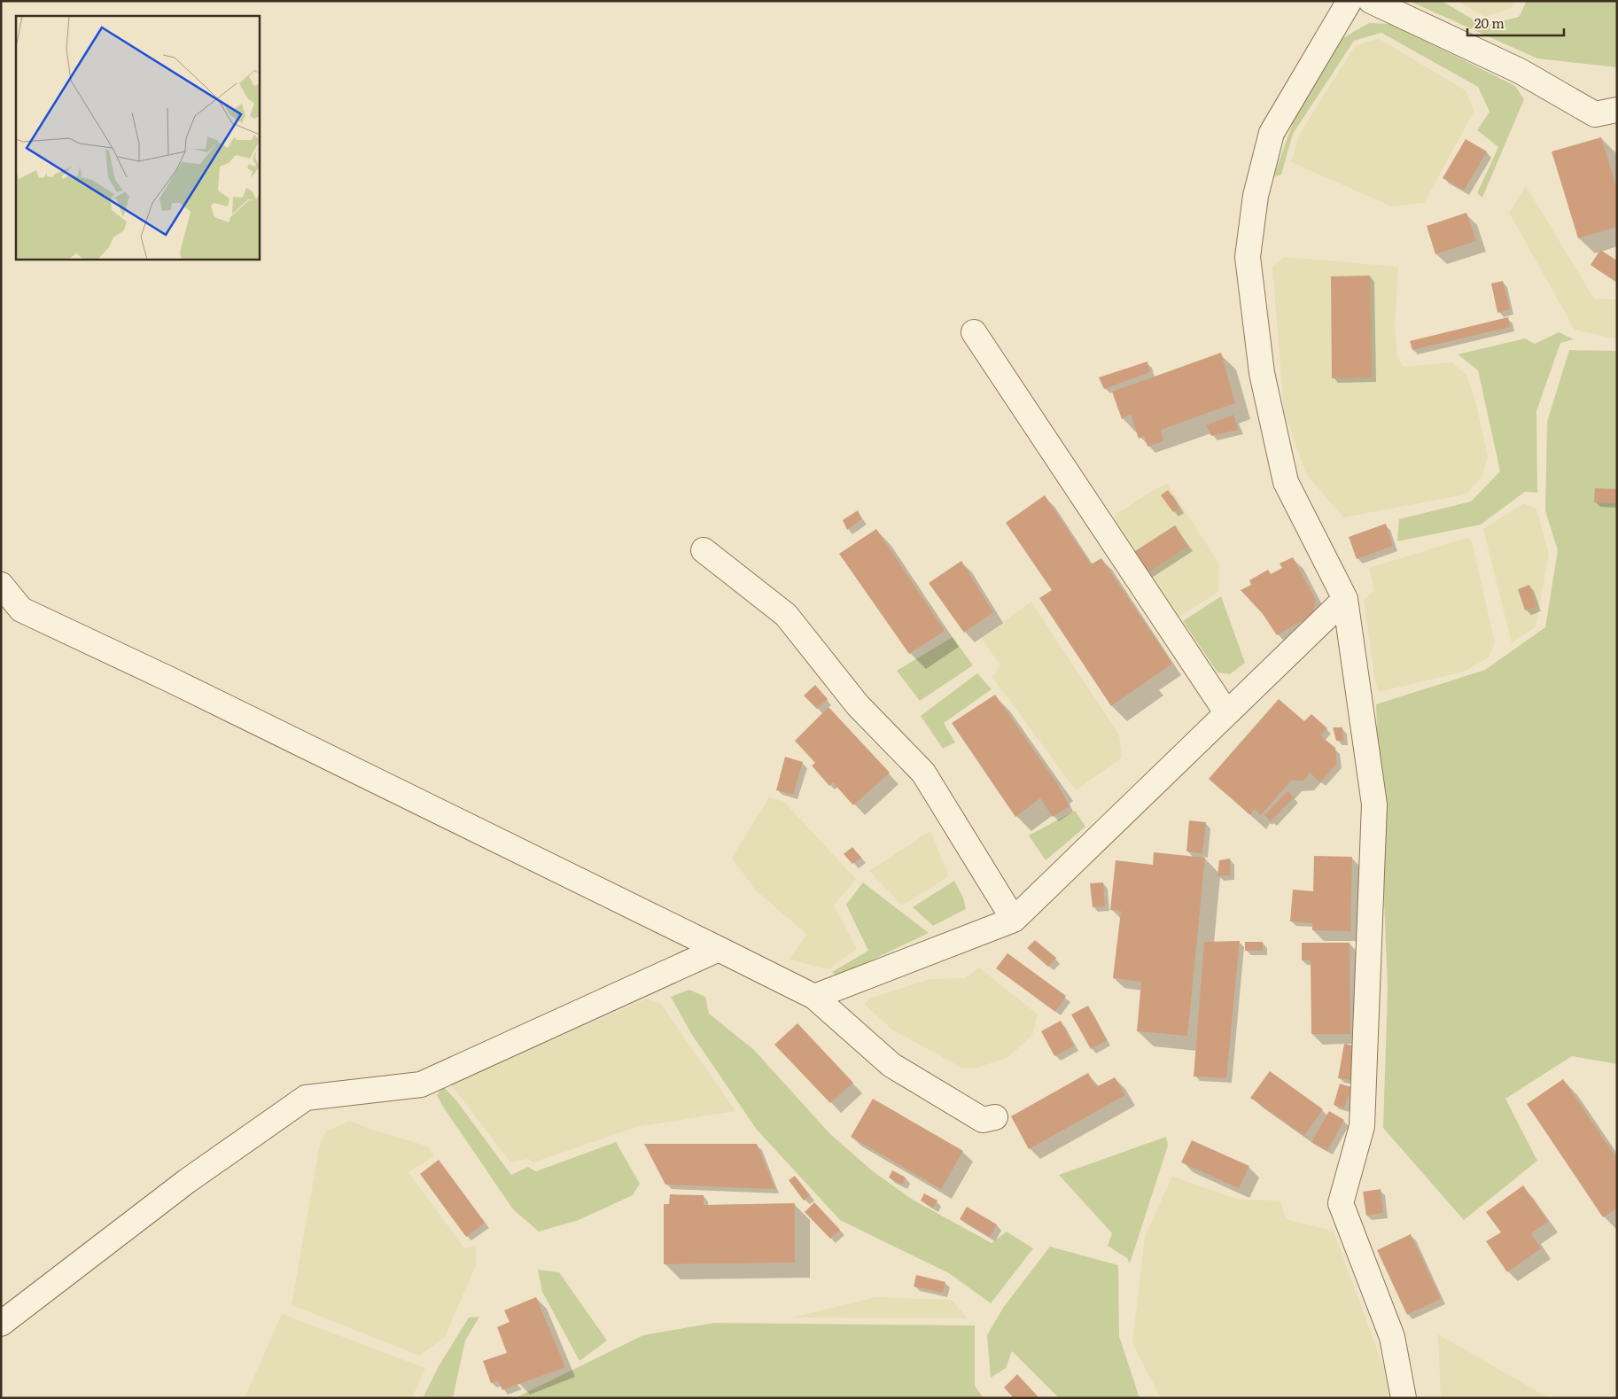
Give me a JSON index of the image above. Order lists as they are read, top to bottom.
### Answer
{
  "scale_bar": "20 m"
}
